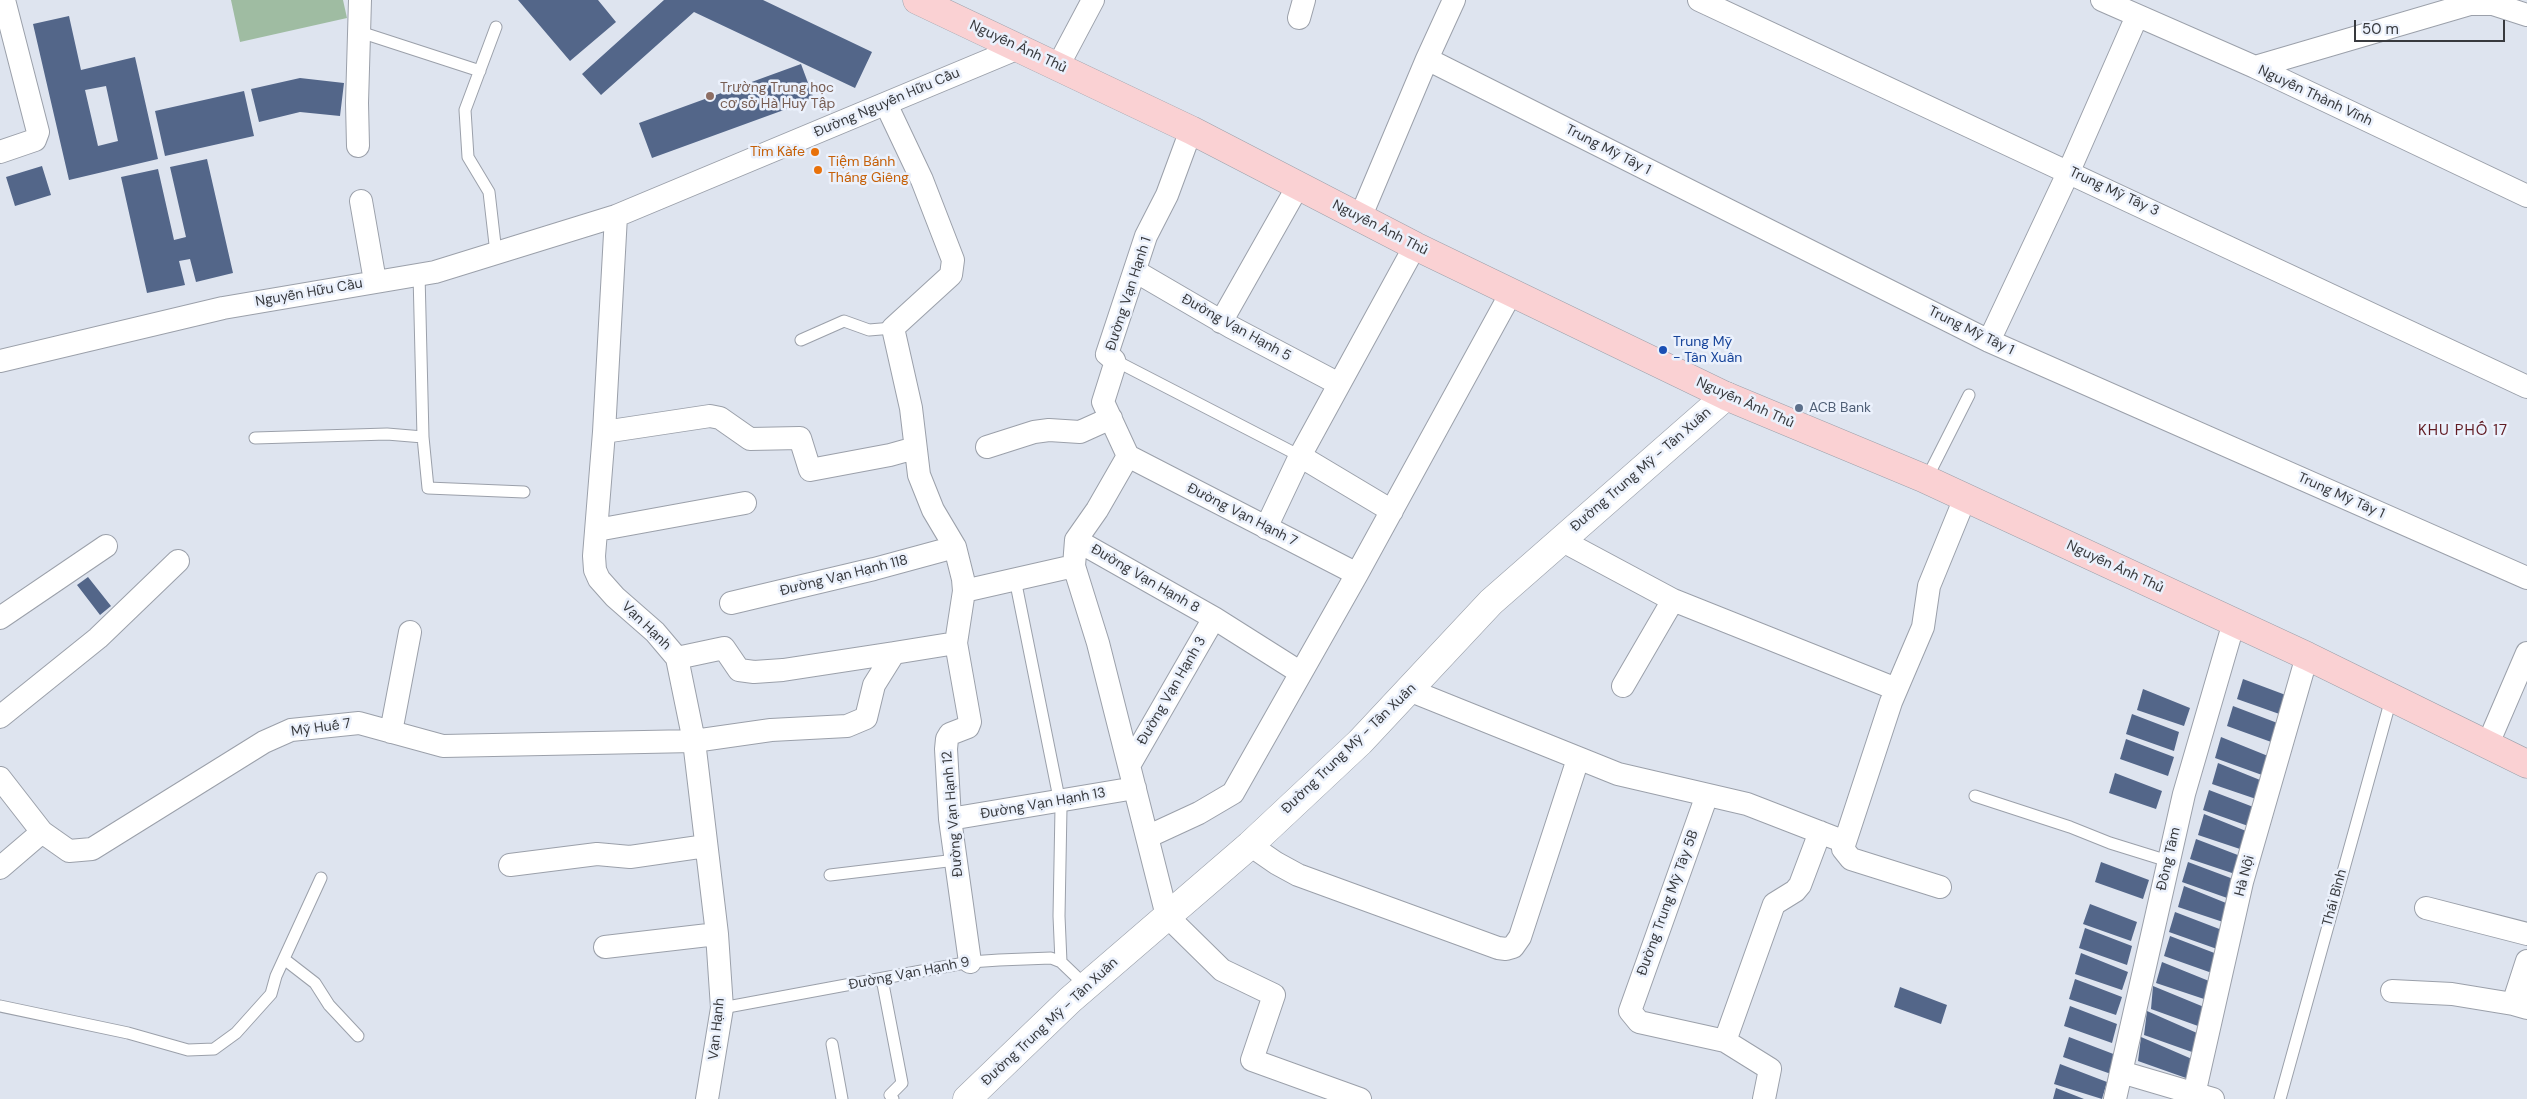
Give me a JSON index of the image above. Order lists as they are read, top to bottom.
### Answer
{
  "streets": {
    "main road": ["Nguyễn Ảnh Thủ"],
    "street": [
      "Nguyễn Thành Vĩnh",
      "Đường Nguyễn Hữu Cầu",
      "Trung Mỹ Tây 1",
      "Trung Mỹ Tây 3",
      "Nguyễn Hữu Cầu",
      "Đường Vạn Hạnh 1",
      "Đường Vạn Hạnh 5",
      "Đường Trung Mỹ - Tân Xuân",
      "Đường Vạn Hạnh 7",
      "Đường Vạn Hạnh 118",
      "Đường Vạn Hạnh 8",
      "Vạn Hạnh",
      "Đường Vạn Hạnh 3",
      "Mỹ Huế 7",
      "Đường Vạn Hạnh 13",
      "Đường Vạn Hạnh 12",
      "Đồng Tâm",
      "Hà Nội",
      "Đường Trung Mỹ Tây 5B"
    ],
    "lane": ["Thái Bình", "Đường Vạn Hạnh 9"]
  },
  "crossings": [
    ["Nguyễn Ảnh Thủ", "Đường Nguyễn Hữu Cầu"],
    ["Nguyễn Ảnh Thủ", "Đường Vạn Hạnh 1"],
    ["Nguyễn Ảnh Thủ", "Đường Trung Mỹ - Tân Xuân"],
    ["Nguyễn Ảnh Thủ", "Đồng Tâm"],
    ["Nguyễn Ảnh Thủ", "Hà Nội"],
    ["Nguyễn Ảnh Thủ", "Thái Bình"],
    ["Đường Nguyễn Hữu Cầu", "Nguyễn Hữu Cầu"],
    ["Đường Nguyễn Hữu Cầu", "Vạn Hạnh"],
    ["Nguyễn Hữu Cầu", "Vạn Hạnh"],
    ["Đường Vạn Hạnh 1", "Đường Vạn Hạnh 5"],
    ["Đường Vạn Hạnh 1", "Đường Vạn Hạnh 7"],
    ["Đường Vạn Hạnh 118", "Đường Vạn Hạnh 12"],
    ["Đường Vạn Hạnh 8", "Đường Vạn Hạnh 3"],
    ["Vạn Hạnh", "Mỹ Huế 7"],
    ["Vạn Hạnh", "Đường Vạn Hạnh 9"],
    ["Đường Vạn Hạnh 13", "Đường Vạn Hạnh 12"],
    ["Đường Vạn Hạnh 12", "Đường Vạn Hạnh 9"]
  ],
  "districts": ["KHU PHỐ 17"],
  "places": [
    "Trường Trung học cơ sở Hà Huy Tập",
    "Tìm Kàfe",
    "Tiệm Bánh Tháng Giêng",
    "Trung Mỹ - Tân Xuân",
    "ACB Bank"
  ],
  "scale_bar": "50 m"
}
